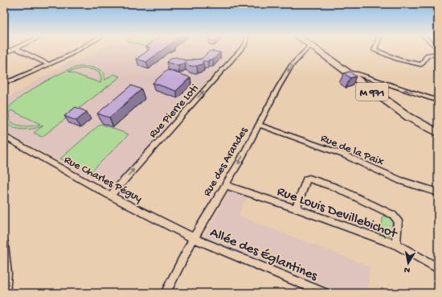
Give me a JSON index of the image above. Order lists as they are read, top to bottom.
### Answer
{
  "streets": {
    "main road": ["M 971"],
    "street": [
      "Rue Pierre Loti",
      "Rue de la Paix",
      "Rue des Arandes",
      "Rue Charles Péguy",
      "Rue Louis Devillebichot",
      "Allée des Églantines"
    ]
  },
  "crossings": [
    ["Rue Pierre Loti", "Rue Charles Péguy"],
    ["Rue de la Paix", "Rue des Arandes"],
    ["Rue des Arandes", "Rue Charles Péguy"],
    ["Rue des Arandes", "Rue Louis Devillebichot"],
    ["Rue des Arandes", "Allée des Églantines"],
    ["Rue Charles Péguy", "Allée des Églantines"]
  ],
  "one_way": ["Rue Pierre Loti", "Rue des Arandes"],
  "north": "bottom"
}
